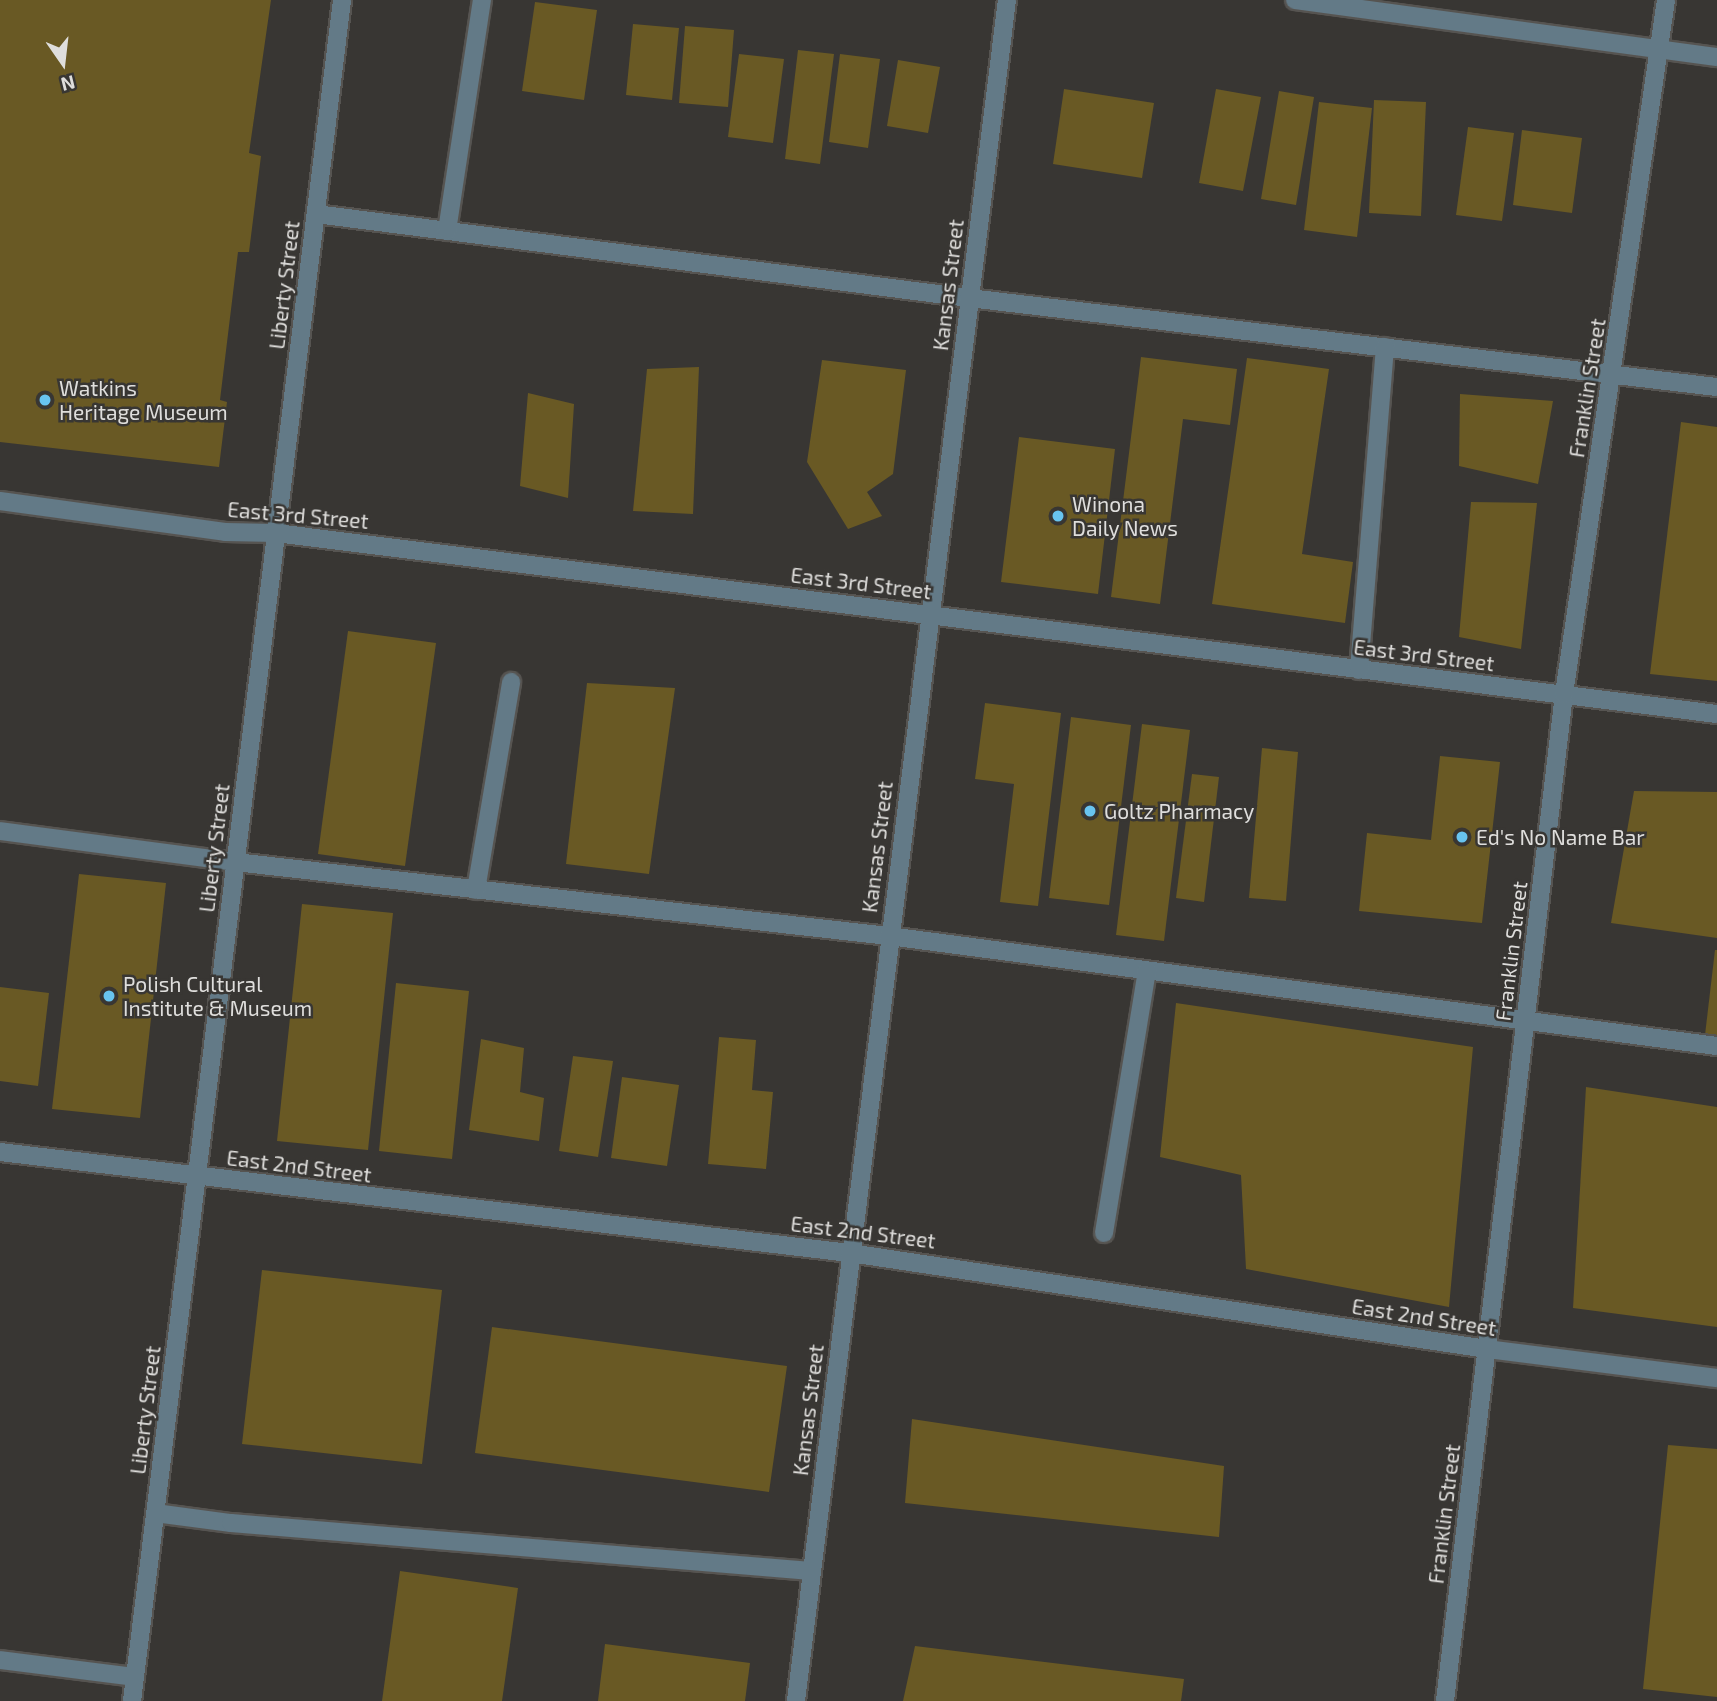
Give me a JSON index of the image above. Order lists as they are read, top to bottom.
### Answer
{
  "streets": {
    "street": [
      "Liberty Street",
      "Kansas Street",
      "Franklin Street",
      "East 3rd Street",
      "East 2nd Street"
    ]
  },
  "crossings": [
    ["Liberty Street", "East 3rd Street"],
    ["Liberty Street", "East 2nd Street"],
    ["Kansas Street", "East 3rd Street"],
    ["Kansas Street", "East 2nd Street"],
    ["Franklin Street", "East 3rd Street"],
    ["Franklin Street", "East 2nd Street"]
  ],
  "places": [
    "Watkins Heritage Museum",
    "Winona Daily News",
    "Goltz Pharmacy",
    "Ed's No Name Bar",
    "Polish Cultural Institute & Museum"
  ],
  "north": "bottom"
}
